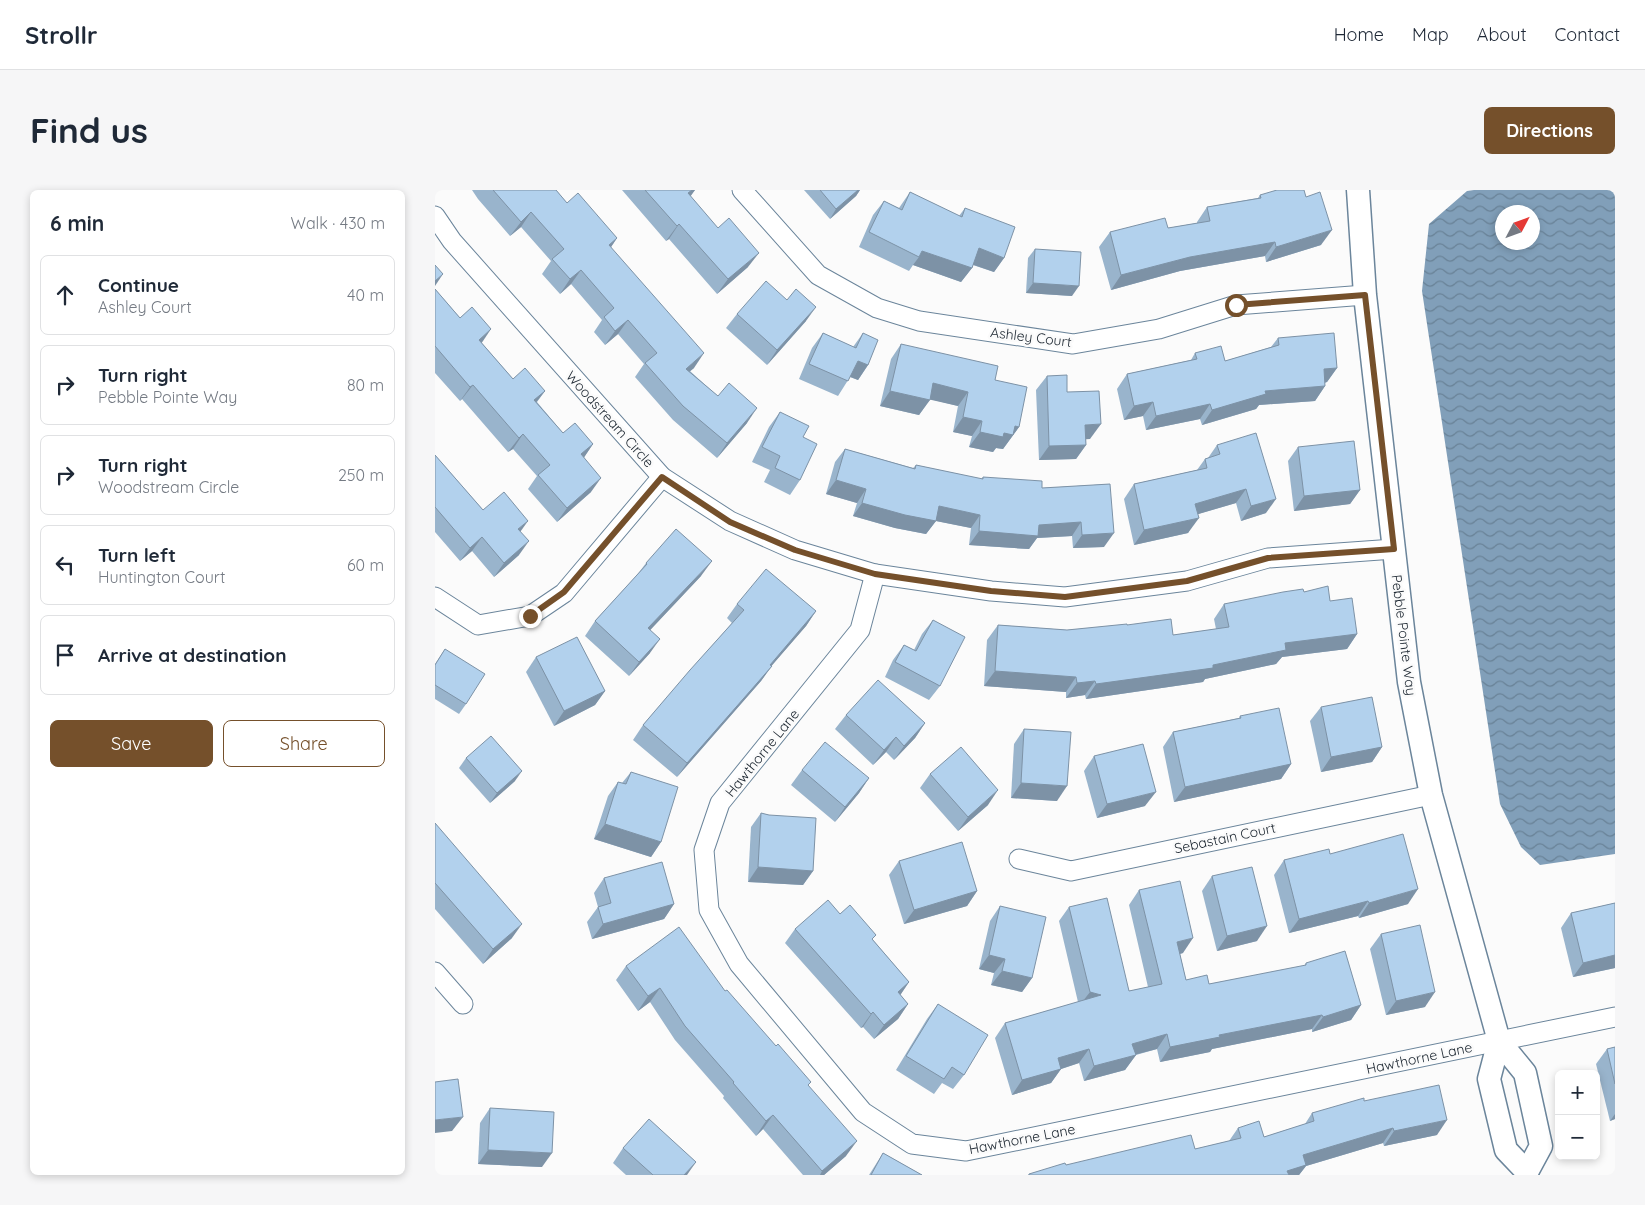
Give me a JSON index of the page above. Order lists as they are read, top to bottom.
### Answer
{
  "streets": {
    "street": [
      "Ashley Court",
      "Woodstream Circle",
      "Pebble Pointe Way",
      "Hawthorne Lane",
      "Sebastain Court"
    ]
  },
  "crossings": [
    ["Ashley Court", "Pebble Pointe Way"],
    ["Woodstream Circle", "Pebble Pointe Way"],
    ["Woodstream Circle", "Hawthorne Lane"],
    ["Pebble Pointe Way", "Hawthorne Lane"],
    ["Pebble Pointe Way", "Sebastain Court"]
  ],
  "north": "top right",
  "page": {
    "header": "Strollr",
    "nav": [
      "Home",
      "Map",
      "About",
      "Contact"
    ],
    "buttons": [
      "Directions",
      ["Save", "Share"]
    ],
    "title": "Find us",
    "heading": ["6 min", "Walk · 430 m"],
    "list": [
      ["Continue", "Ashley Court", "40 m"],
      ["Turn right", "Pebble Pointe Way", "80 m"],
      ["Turn right", "Woodstream Circle", "250 m"],
      ["Turn left", "Huntington Court", "60 m"],
      "Arrive at destination"
    ],
    "map_buttons": ["+", "−"]
  }
}
